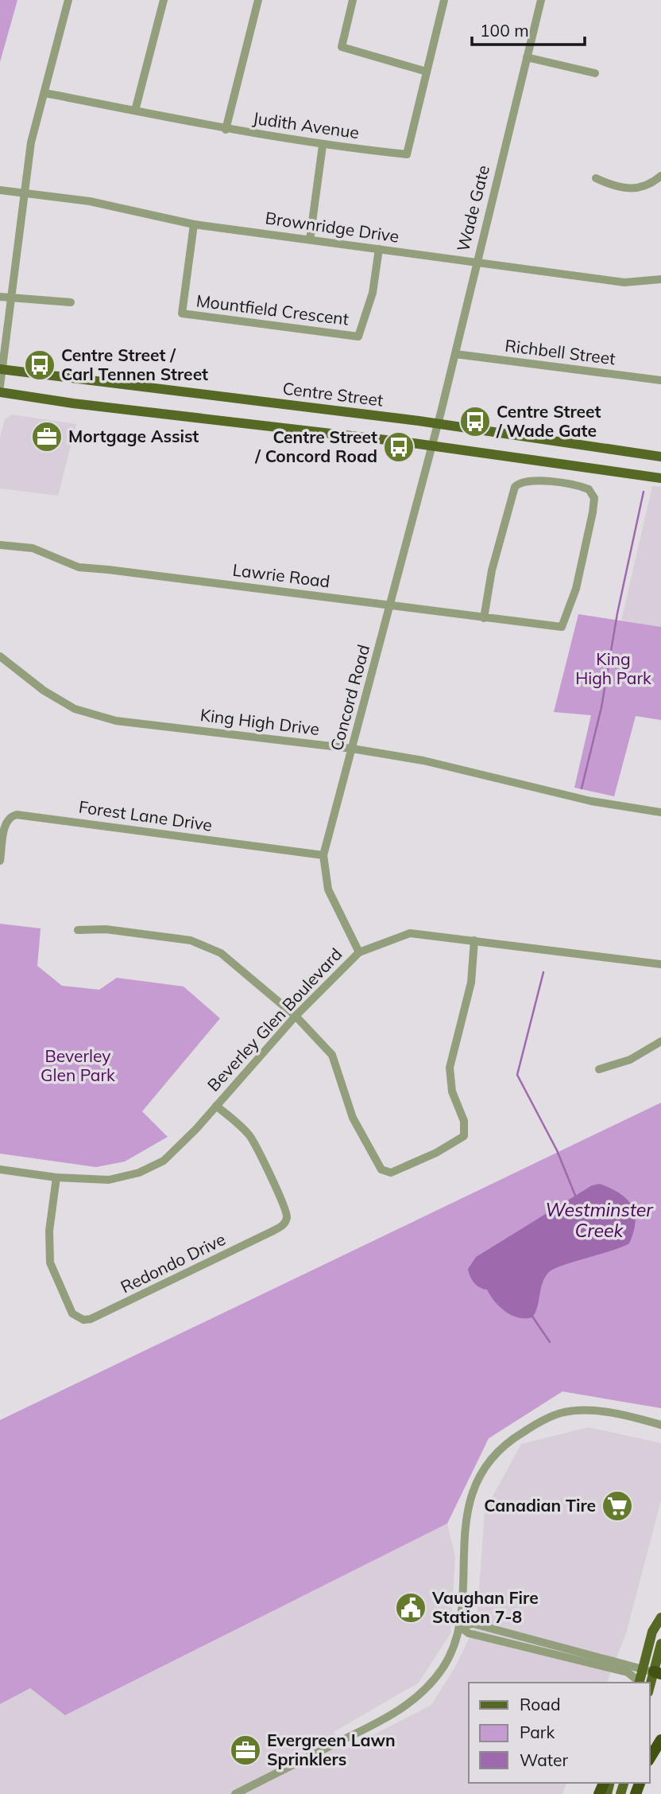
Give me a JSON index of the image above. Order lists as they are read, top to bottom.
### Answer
{
  "streets": {
    "main road": ["Centre Street"],
    "street": [
      "Judith Avenue",
      "Wade Gate",
      "Brownridge Drive",
      "Mountfield Crescent",
      "Richbell Street",
      "Lawrie Road",
      "Concord Road",
      "King High Drive",
      "Forest Lane Drive",
      "Beverley Glen Boulevard",
      "Redondo Drive"
    ]
  },
  "crossings": [
    ["Wade Gate", "Brownridge Drive"],
    ["Wade Gate", "Richbell Street"],
    ["Wade Gate", "Centre Street"],
    ["Wade Gate", "Concord Road"],
    ["Brownridge Drive", "Mountfield Crescent"],
    ["Lawrie Road", "Concord Road"],
    ["Concord Road", "King High Drive"],
    ["Concord Road", "Forest Lane Drive"],
    ["Concord Road", "Beverley Glen Boulevard"],
    ["Beverley Glen Boulevard", "Redondo Drive"]
  ],
  "water": ["Westminster Creek"],
  "parks": ["King High Park", "Beverley Glen Park"],
  "places": {
    "bus stop": ["Centre Street / Carl Tennen Street", "Centre Street / Wade Gate", "Centre Street / Concord Road"],
    "office": ["Mortgage Assist", "Evergreen Lawn Sprinklers"],
    "supermarket": ["Canadian Tire"],
    "public building": ["Vaughan Fire Station 7-8"]
  },
  "legend": ["Road", "Park", "Water"],
  "scale_bar": "100 m"
}
